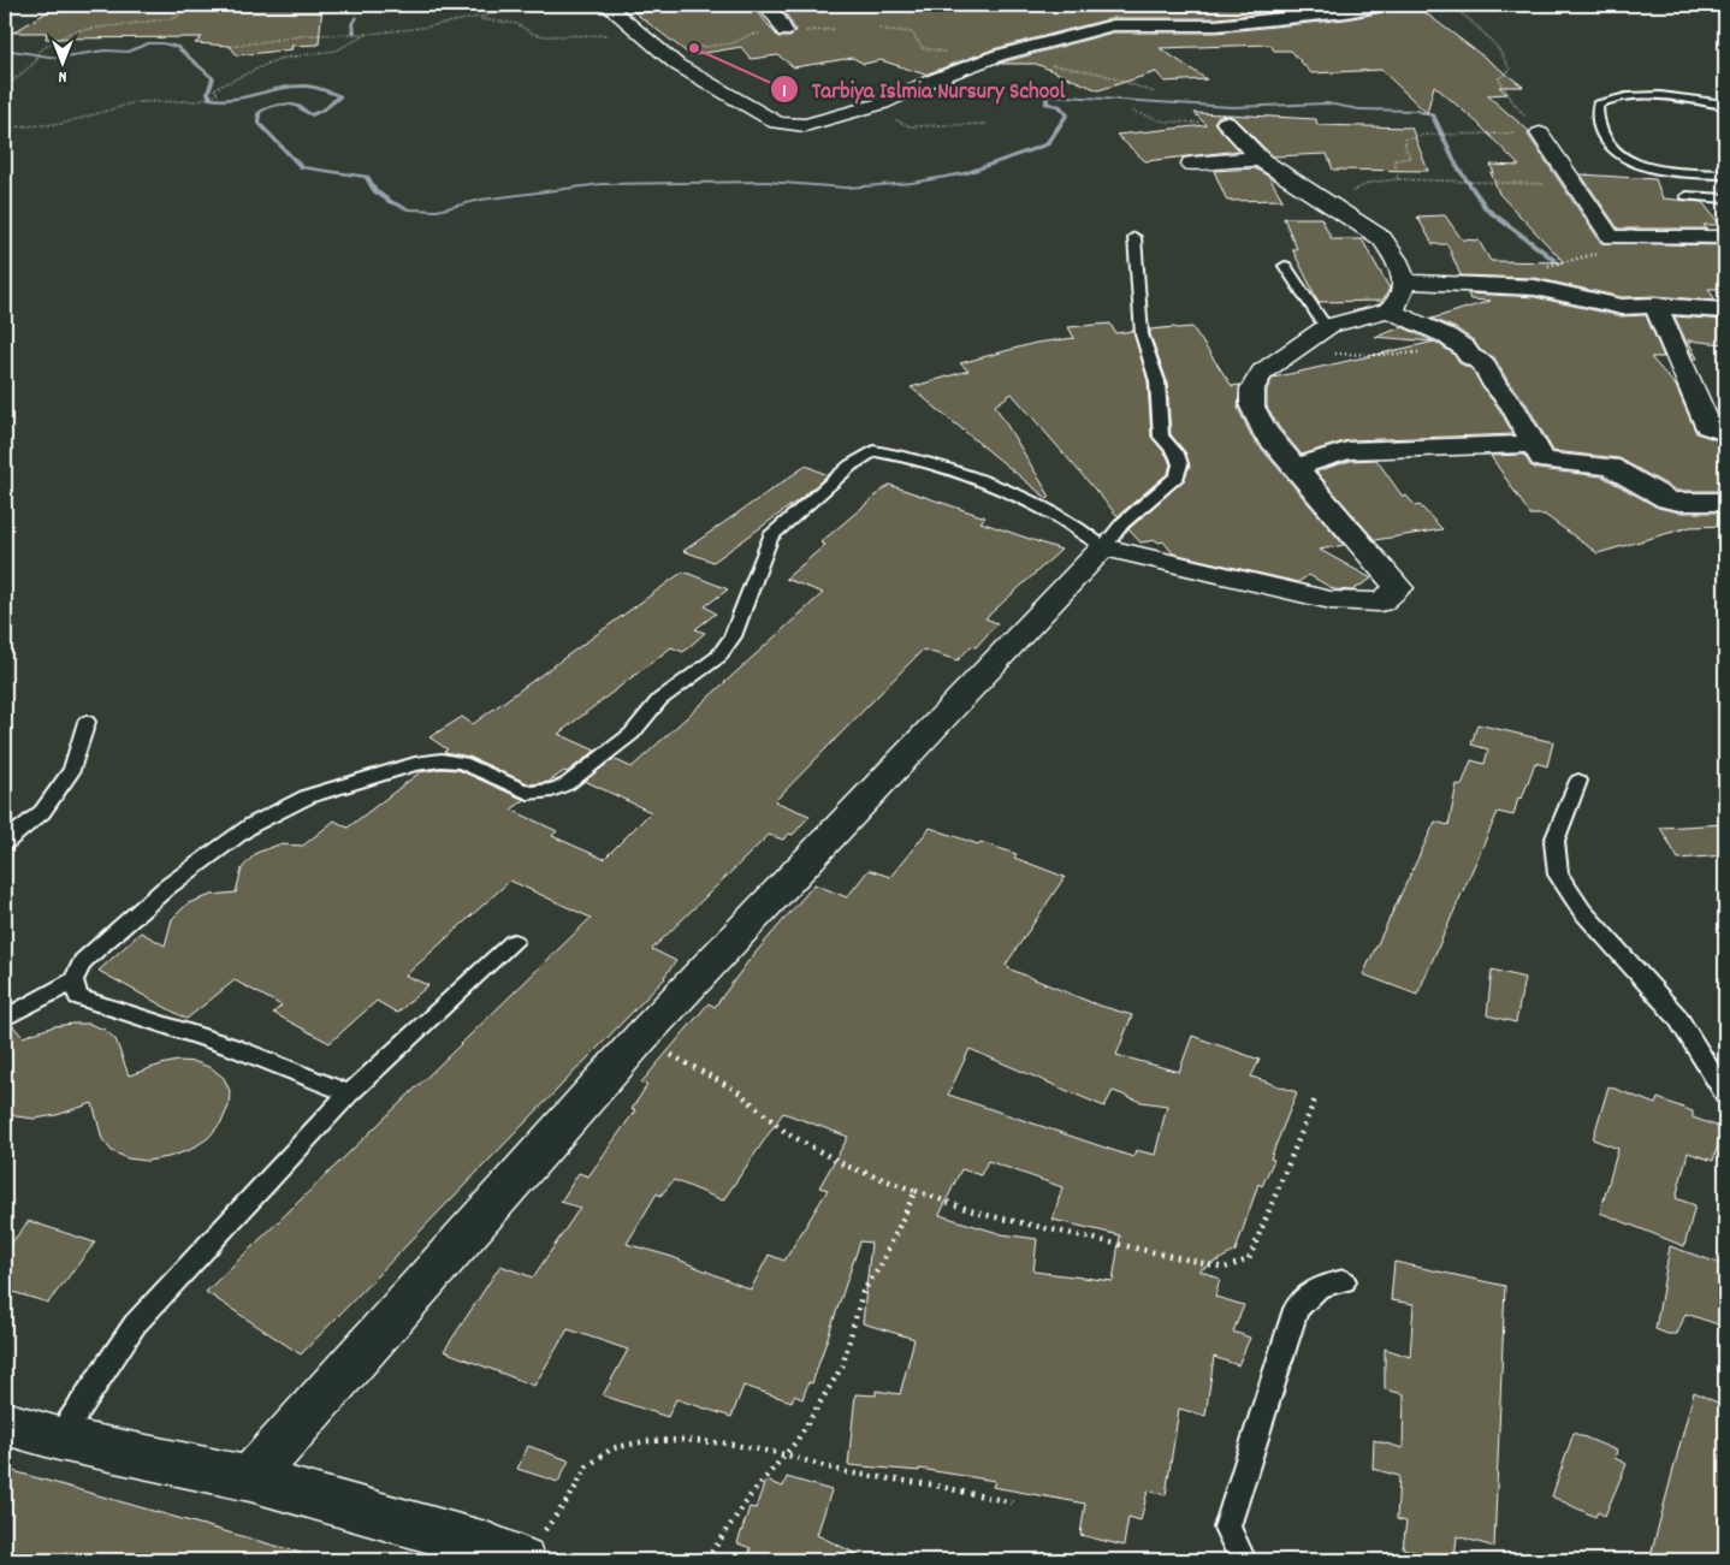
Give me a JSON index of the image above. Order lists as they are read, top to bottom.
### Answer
{
  "places": ["Tarbiya Islmia Nursury School"],
  "north": "bottom"
}
